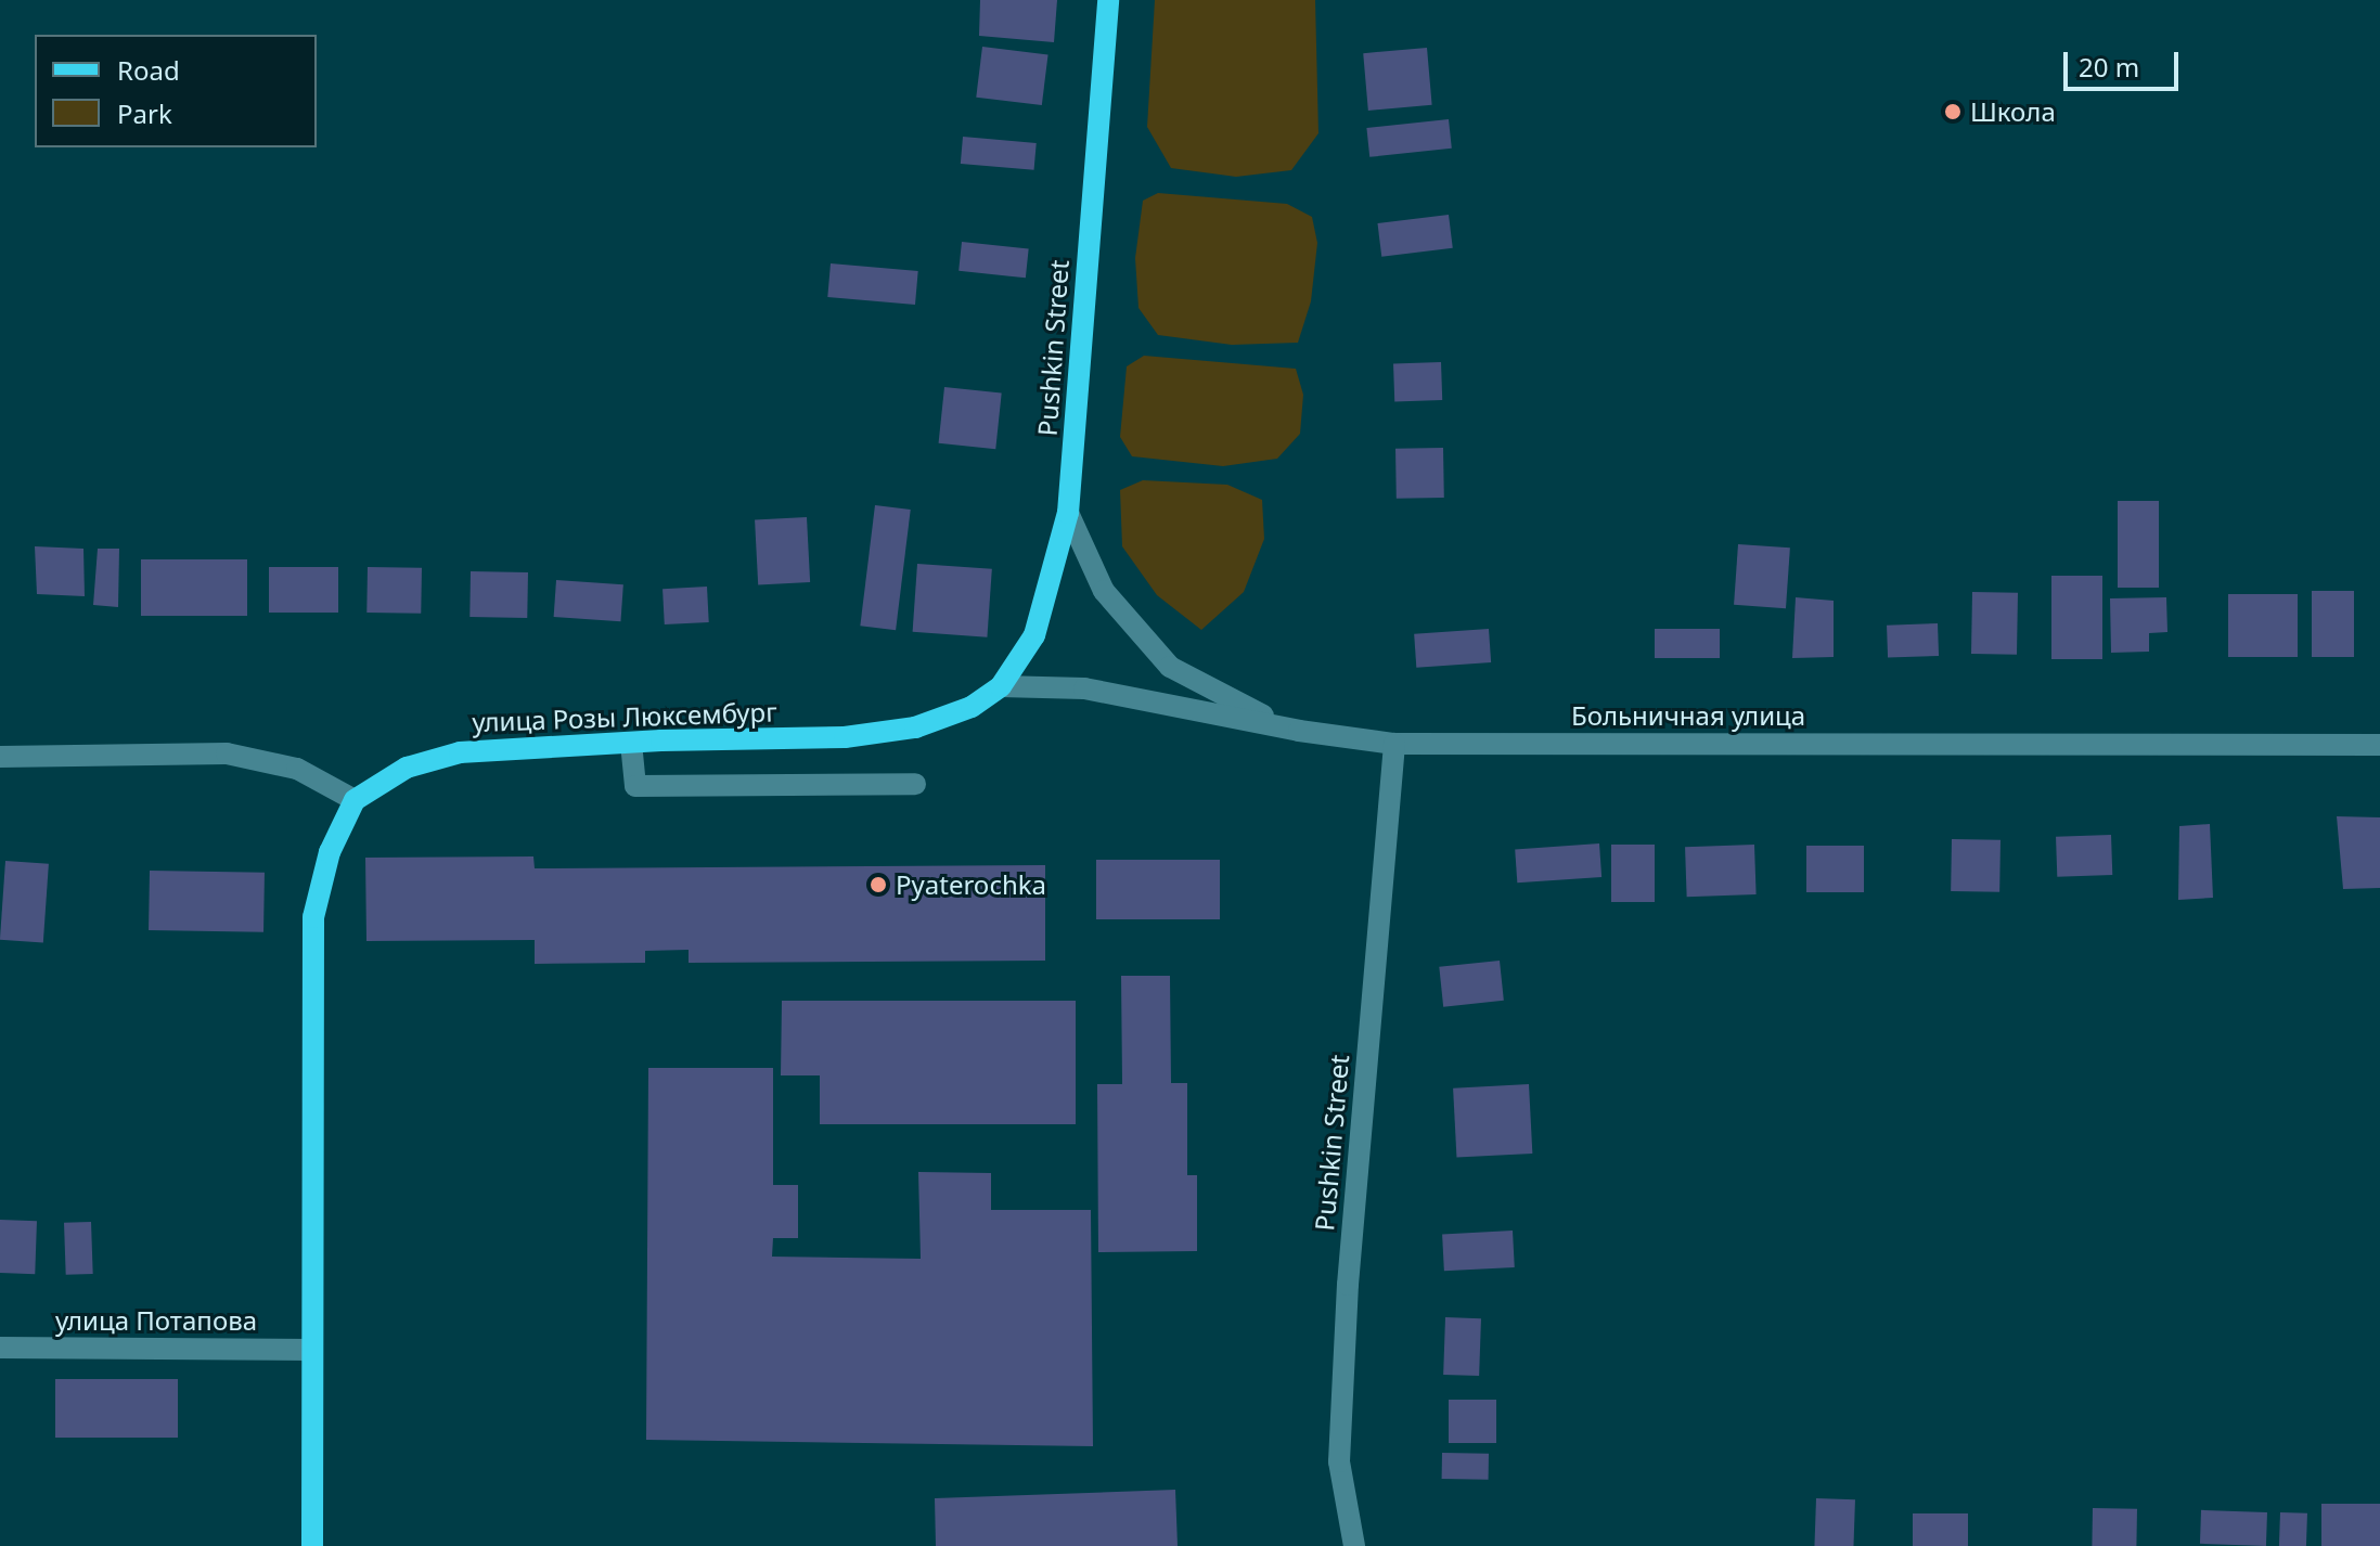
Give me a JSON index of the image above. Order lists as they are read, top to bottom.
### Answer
{
  "streets": {
    "main road": ["Pushkin Street", "улица Розы Люксембург"],
    "street": ["Больничная улица", "улица Потапова"]
  },
  "crossings": [
    ["Pushkin Street", "Больничная улица"],
    ["Pushkin Street", "улица Розы Люксембург"],
    ["Больничная улица", "улица Розы Люксембург"]
  ],
  "places": ["Школа", "Pyaterochka"],
  "legend": ["Road", "Park"],
  "scale_bar": "20 m"
}
